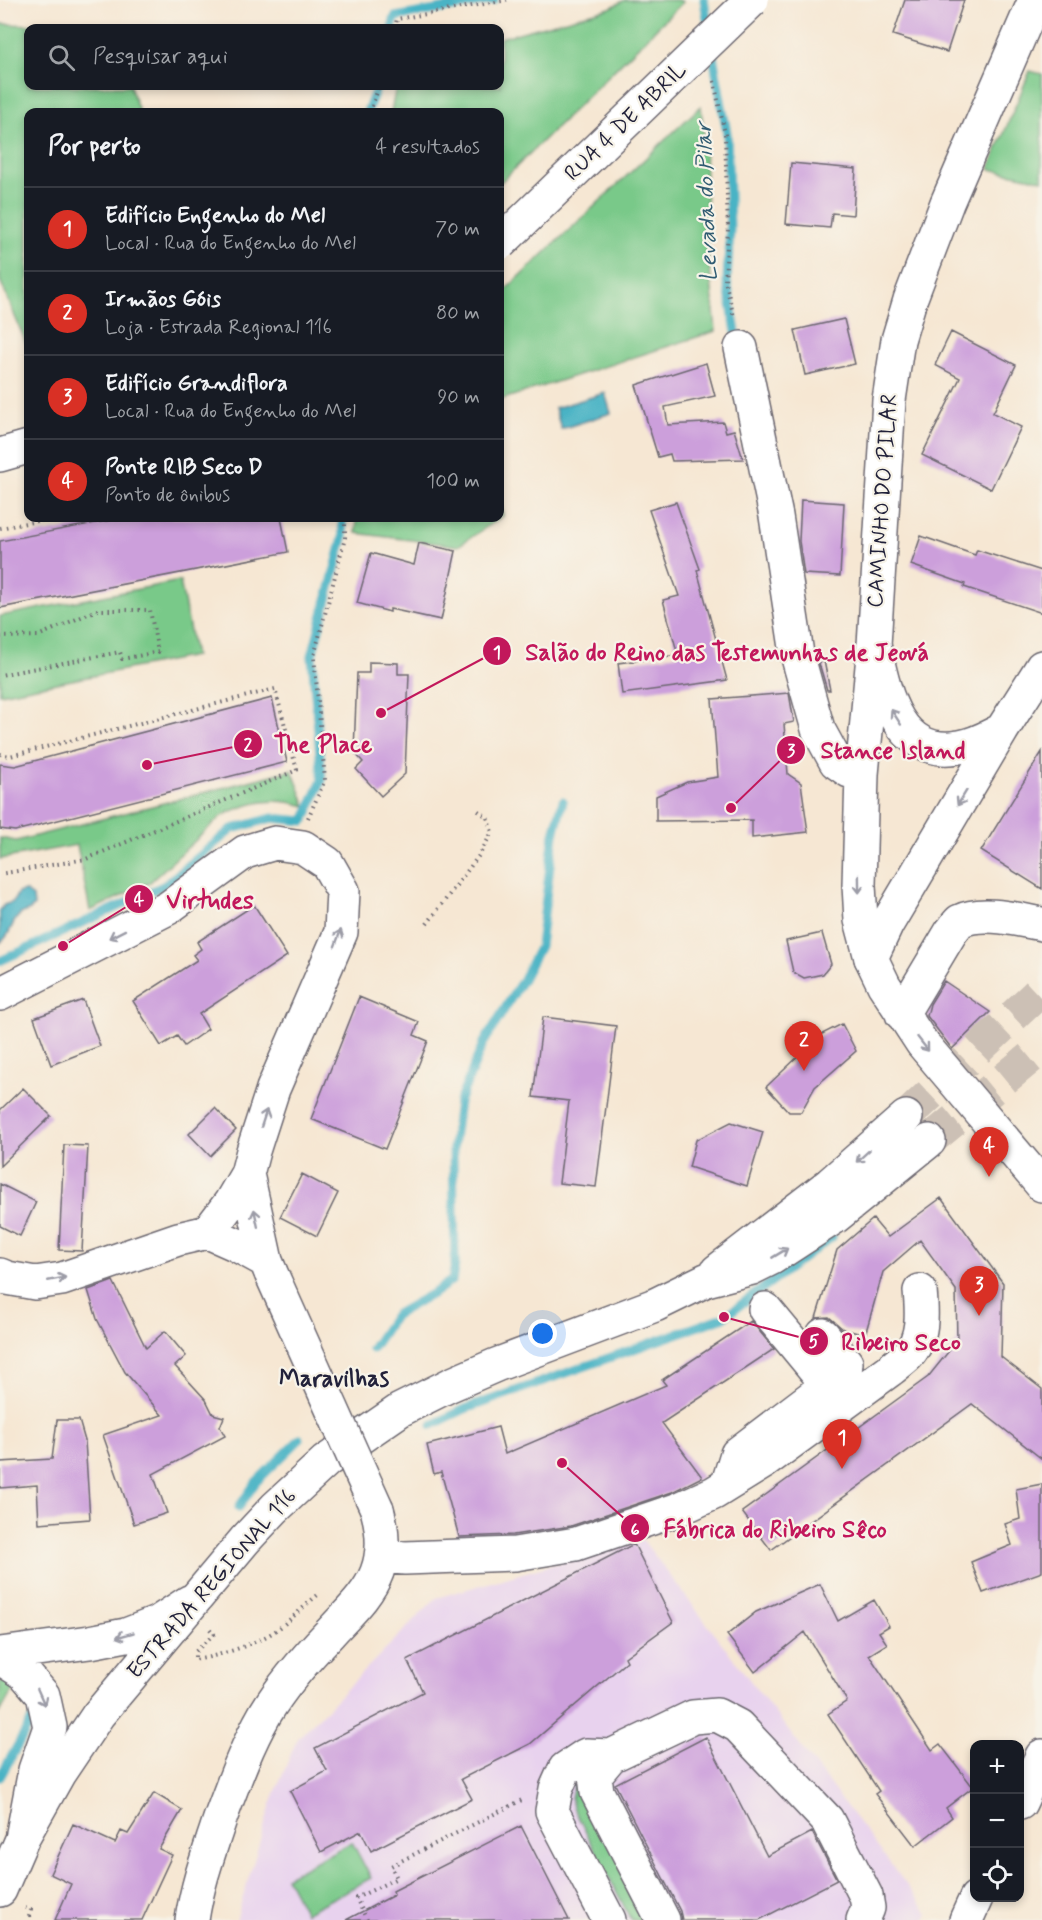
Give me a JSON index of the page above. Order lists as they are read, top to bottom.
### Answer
{
  "streets": {
    "street": ["RUA 4 DE ABRIL", "CAMINHO DO PILAR", "ESTRADA REGIONAL 116"]
  },
  "districts": ["Maravilhas"],
  "water": ["Levada do Pilar"],
  "places": [
    "Salão do Reino das Testemunhas de Jeová",
    "The Place",
    "Stance Island",
    "Virtudes",
    "Ribeiro Seco",
    "Fábrica do Ribeiro Sêco"
  ],
  "page": {
    "search": "Pesquisar aqui",
    "heading": ["Por perto", "4 resultados"],
    "list": [
      {
        "mark": "1",
        "name": "Edifício Engenho do Mel",
        "note": "Local · Rua do Engenho do Mel",
        "value": "70 m"
      },
      {
        "mark": "2",
        "name": "Irmãos Góis",
        "note": "Loja · Estrada Regional 116",
        "value": "80 m"
      },
      {
        "mark": "3",
        "name": "Edifício Grandiflora",
        "note": "Local · Rua do Engenho do Mel",
        "value": "90 m"
      },
      {
        "mark": "4",
        "name": "Ponte RIB Seco D",
        "note": "Ponto de ônibus",
        "value": "100 m"
      }
    ],
    "pins": [
      "2",
      "4",
      "3",
      "1"
    ],
    "map_buttons": ["+", "−"]
  }
}
